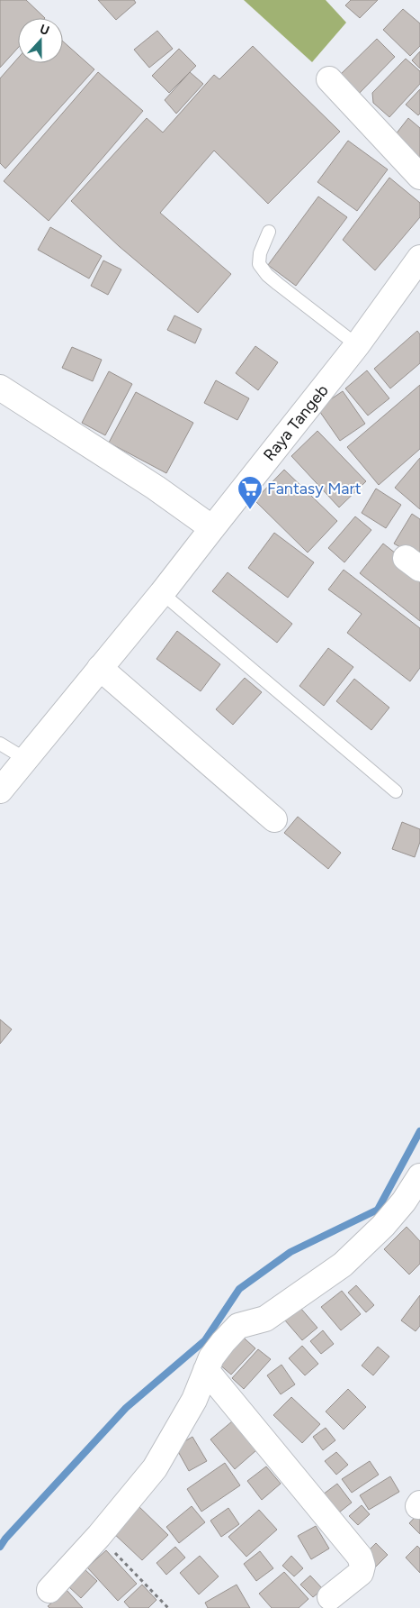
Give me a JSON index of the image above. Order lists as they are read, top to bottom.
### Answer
{
  "streets": {
    "street": ["Raya Tangeb"]
  },
  "places": {
    "supermarket": ["Fantasy Mart"]
  },
  "north": "top"
}
